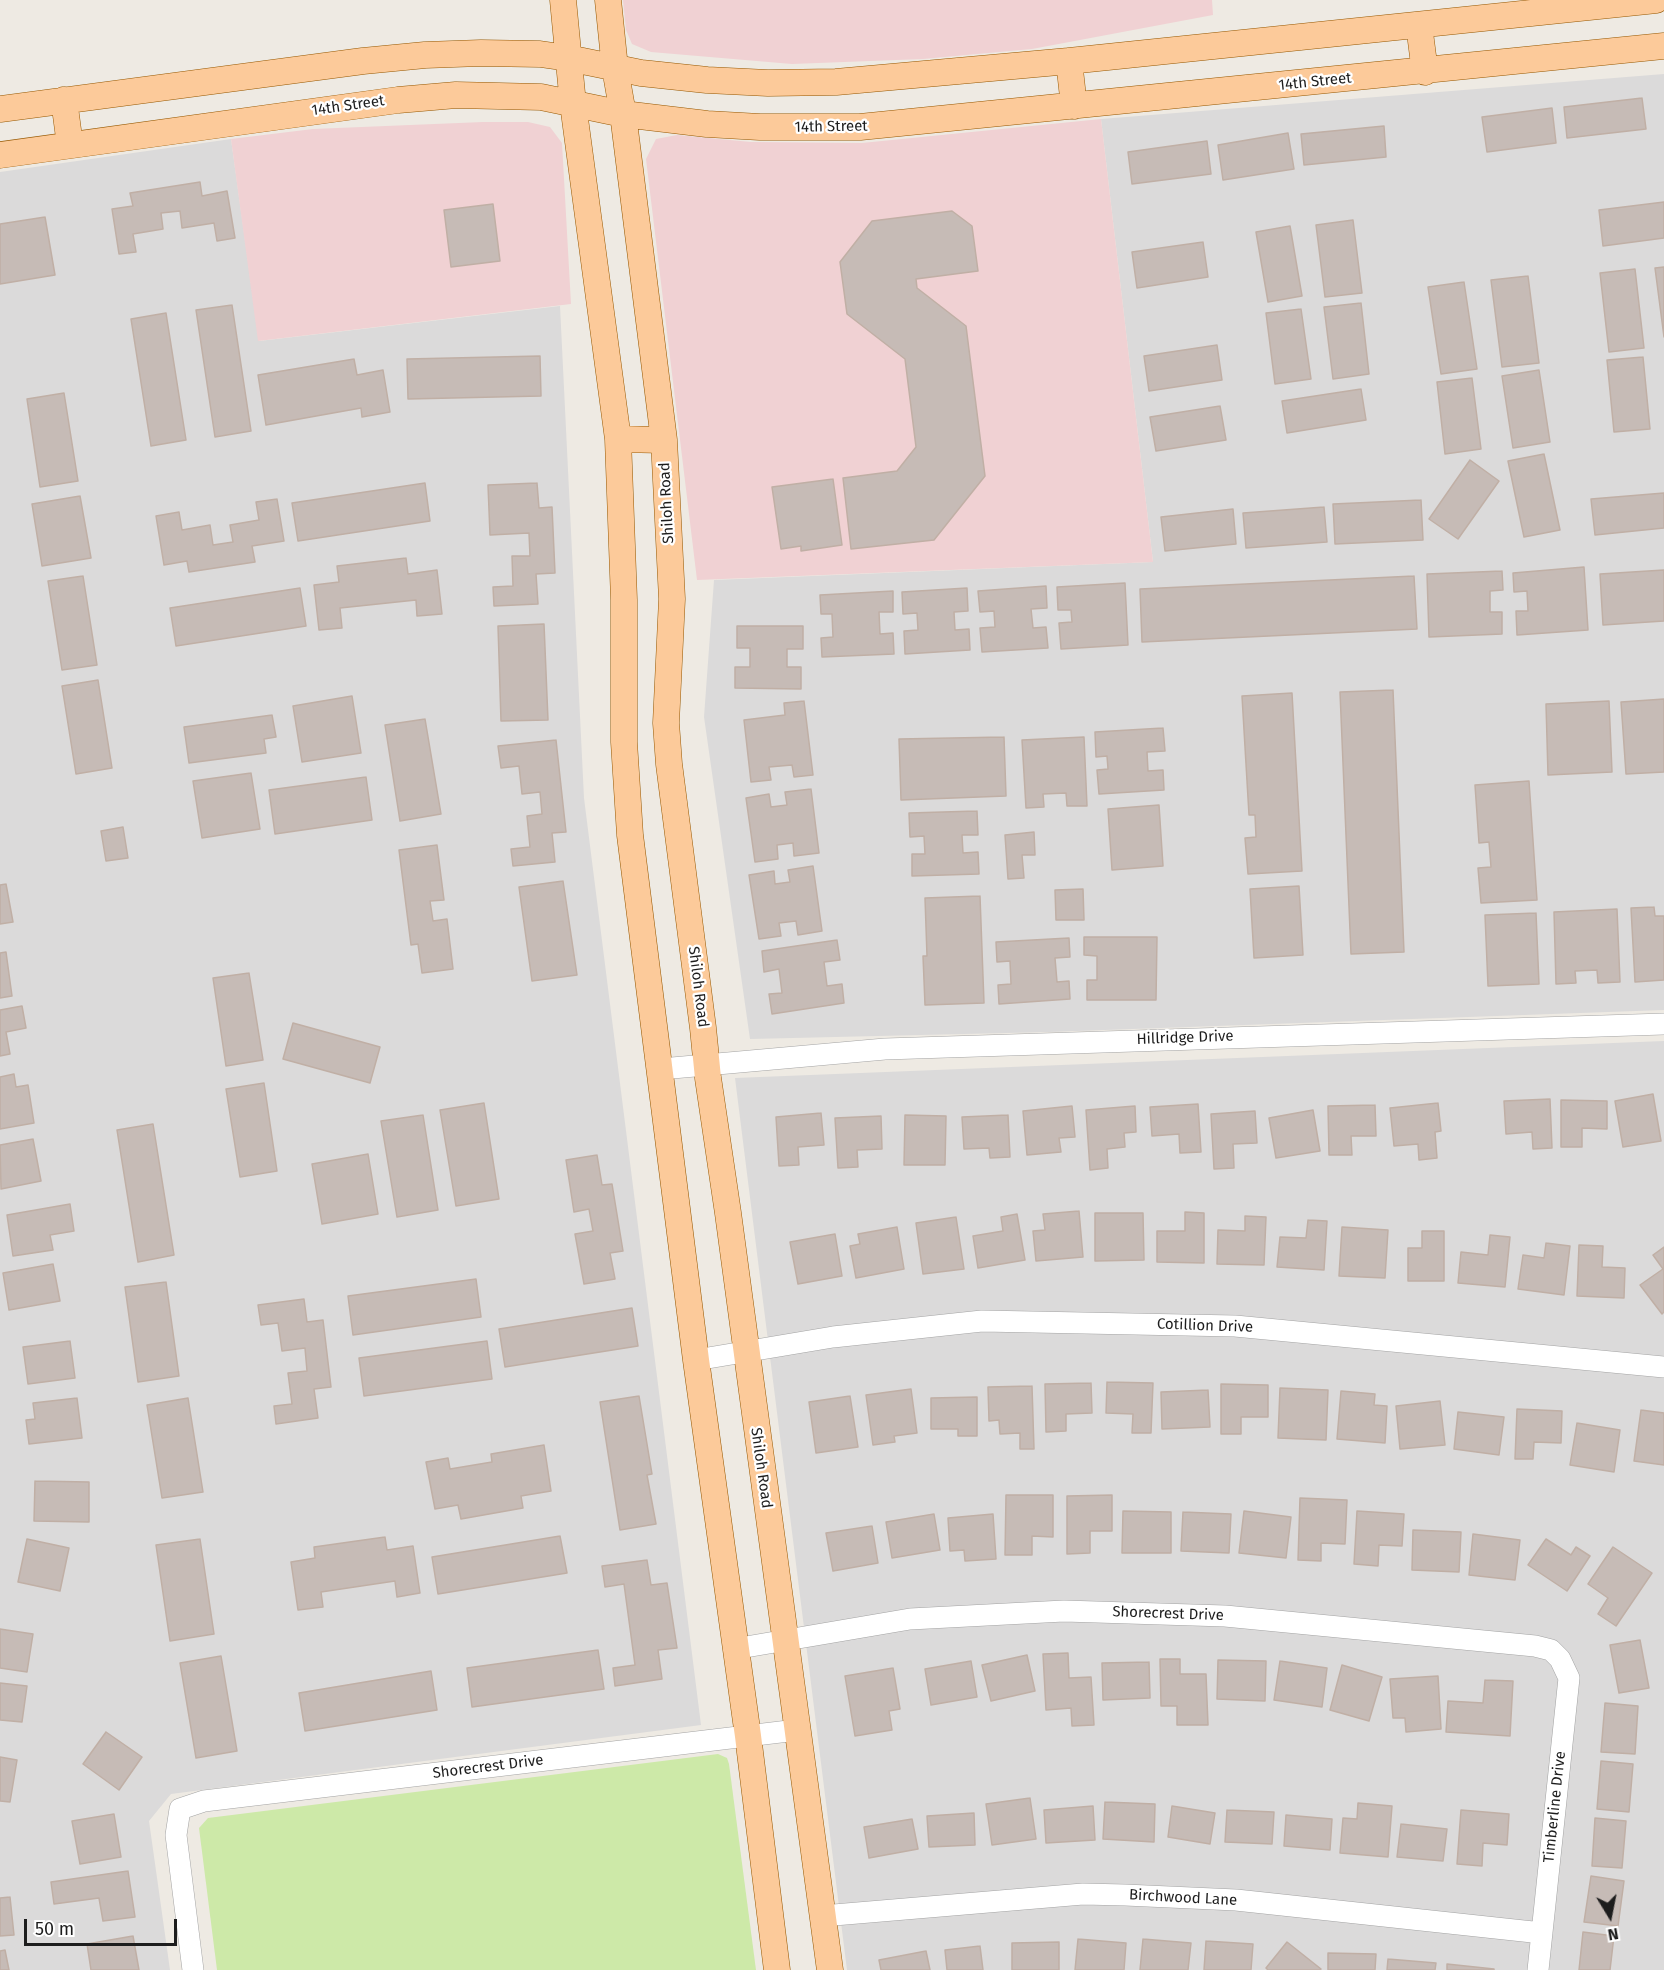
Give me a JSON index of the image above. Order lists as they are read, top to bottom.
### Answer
{
  "streets": {
    "main road": ["14th Street", "Shiloh Road"],
    "street": [
      "Hillridge Drive",
      "Cotillion Drive",
      "Shorecrest Drive",
      "Timberline Drive",
      "Birchwood Lane"
    ]
  },
  "crossings": [
    ["14th Street", "Shiloh Road"],
    ["Shiloh Road", "Hillridge Drive"],
    ["Shiloh Road", "Cotillion Drive"],
    ["Shiloh Road", "Shorecrest Drive"],
    ["Shiloh Road", "Birchwood Lane"],
    ["Shorecrest Drive", "Timberline Drive"],
    ["Timberline Drive", "Birchwood Lane"]
  ],
  "scale_bar": "50 m",
  "north": "bottom"
}
